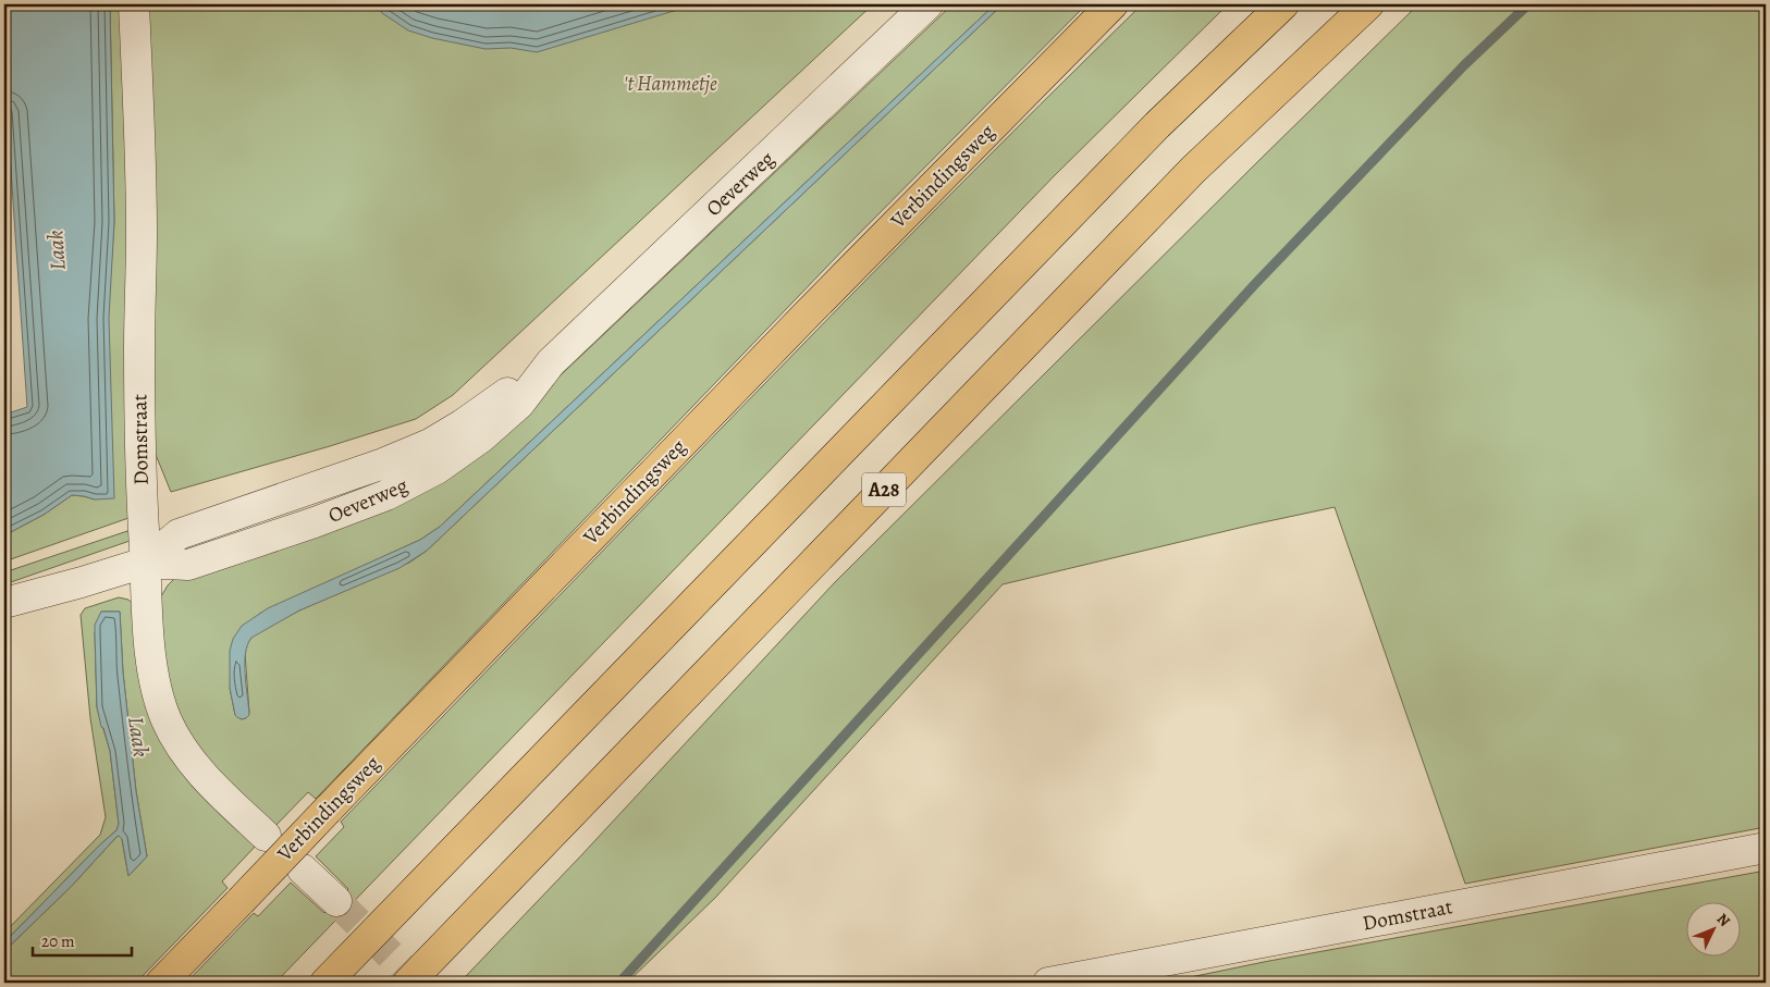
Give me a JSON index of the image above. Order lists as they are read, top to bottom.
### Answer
{
  "streets": {
    "main road": ["Verbindingsweg", "A28"],
    "street": ["Oeverweg", "Domstraat"]
  },
  "crossings": [
    ["Oeverweg", "Domstraat"]
  ],
  "water": ["Laak"],
  "parks": ["'t Hammetje"],
  "scale_bar": "20 m",
  "north": "top right"
}
